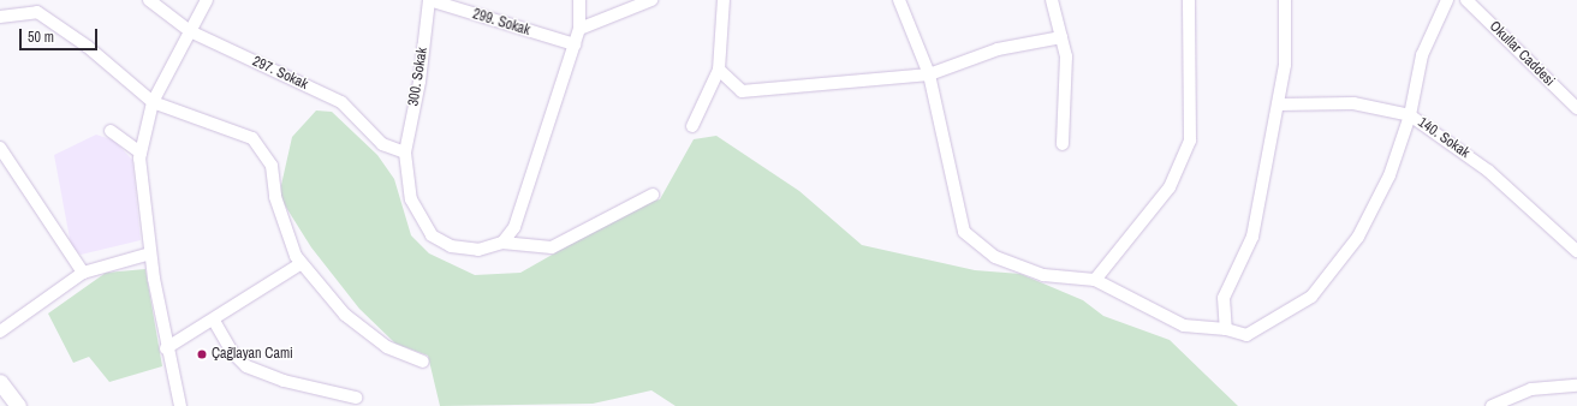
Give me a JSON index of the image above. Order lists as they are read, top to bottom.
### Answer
{
  "streets": {
    "street": [
      "299. Sokak",
      "Okullar Caddesi",
      "297. Sokak",
      "300. Sokak",
      "140. Sokak"
    ]
  },
  "crossings": [
    ["299. Sokak", "300. Sokak"],
    ["297. Sokak", "300. Sokak"]
  ],
  "places": ["Çağlayan Cami"],
  "scale_bar": "50 m"
}
